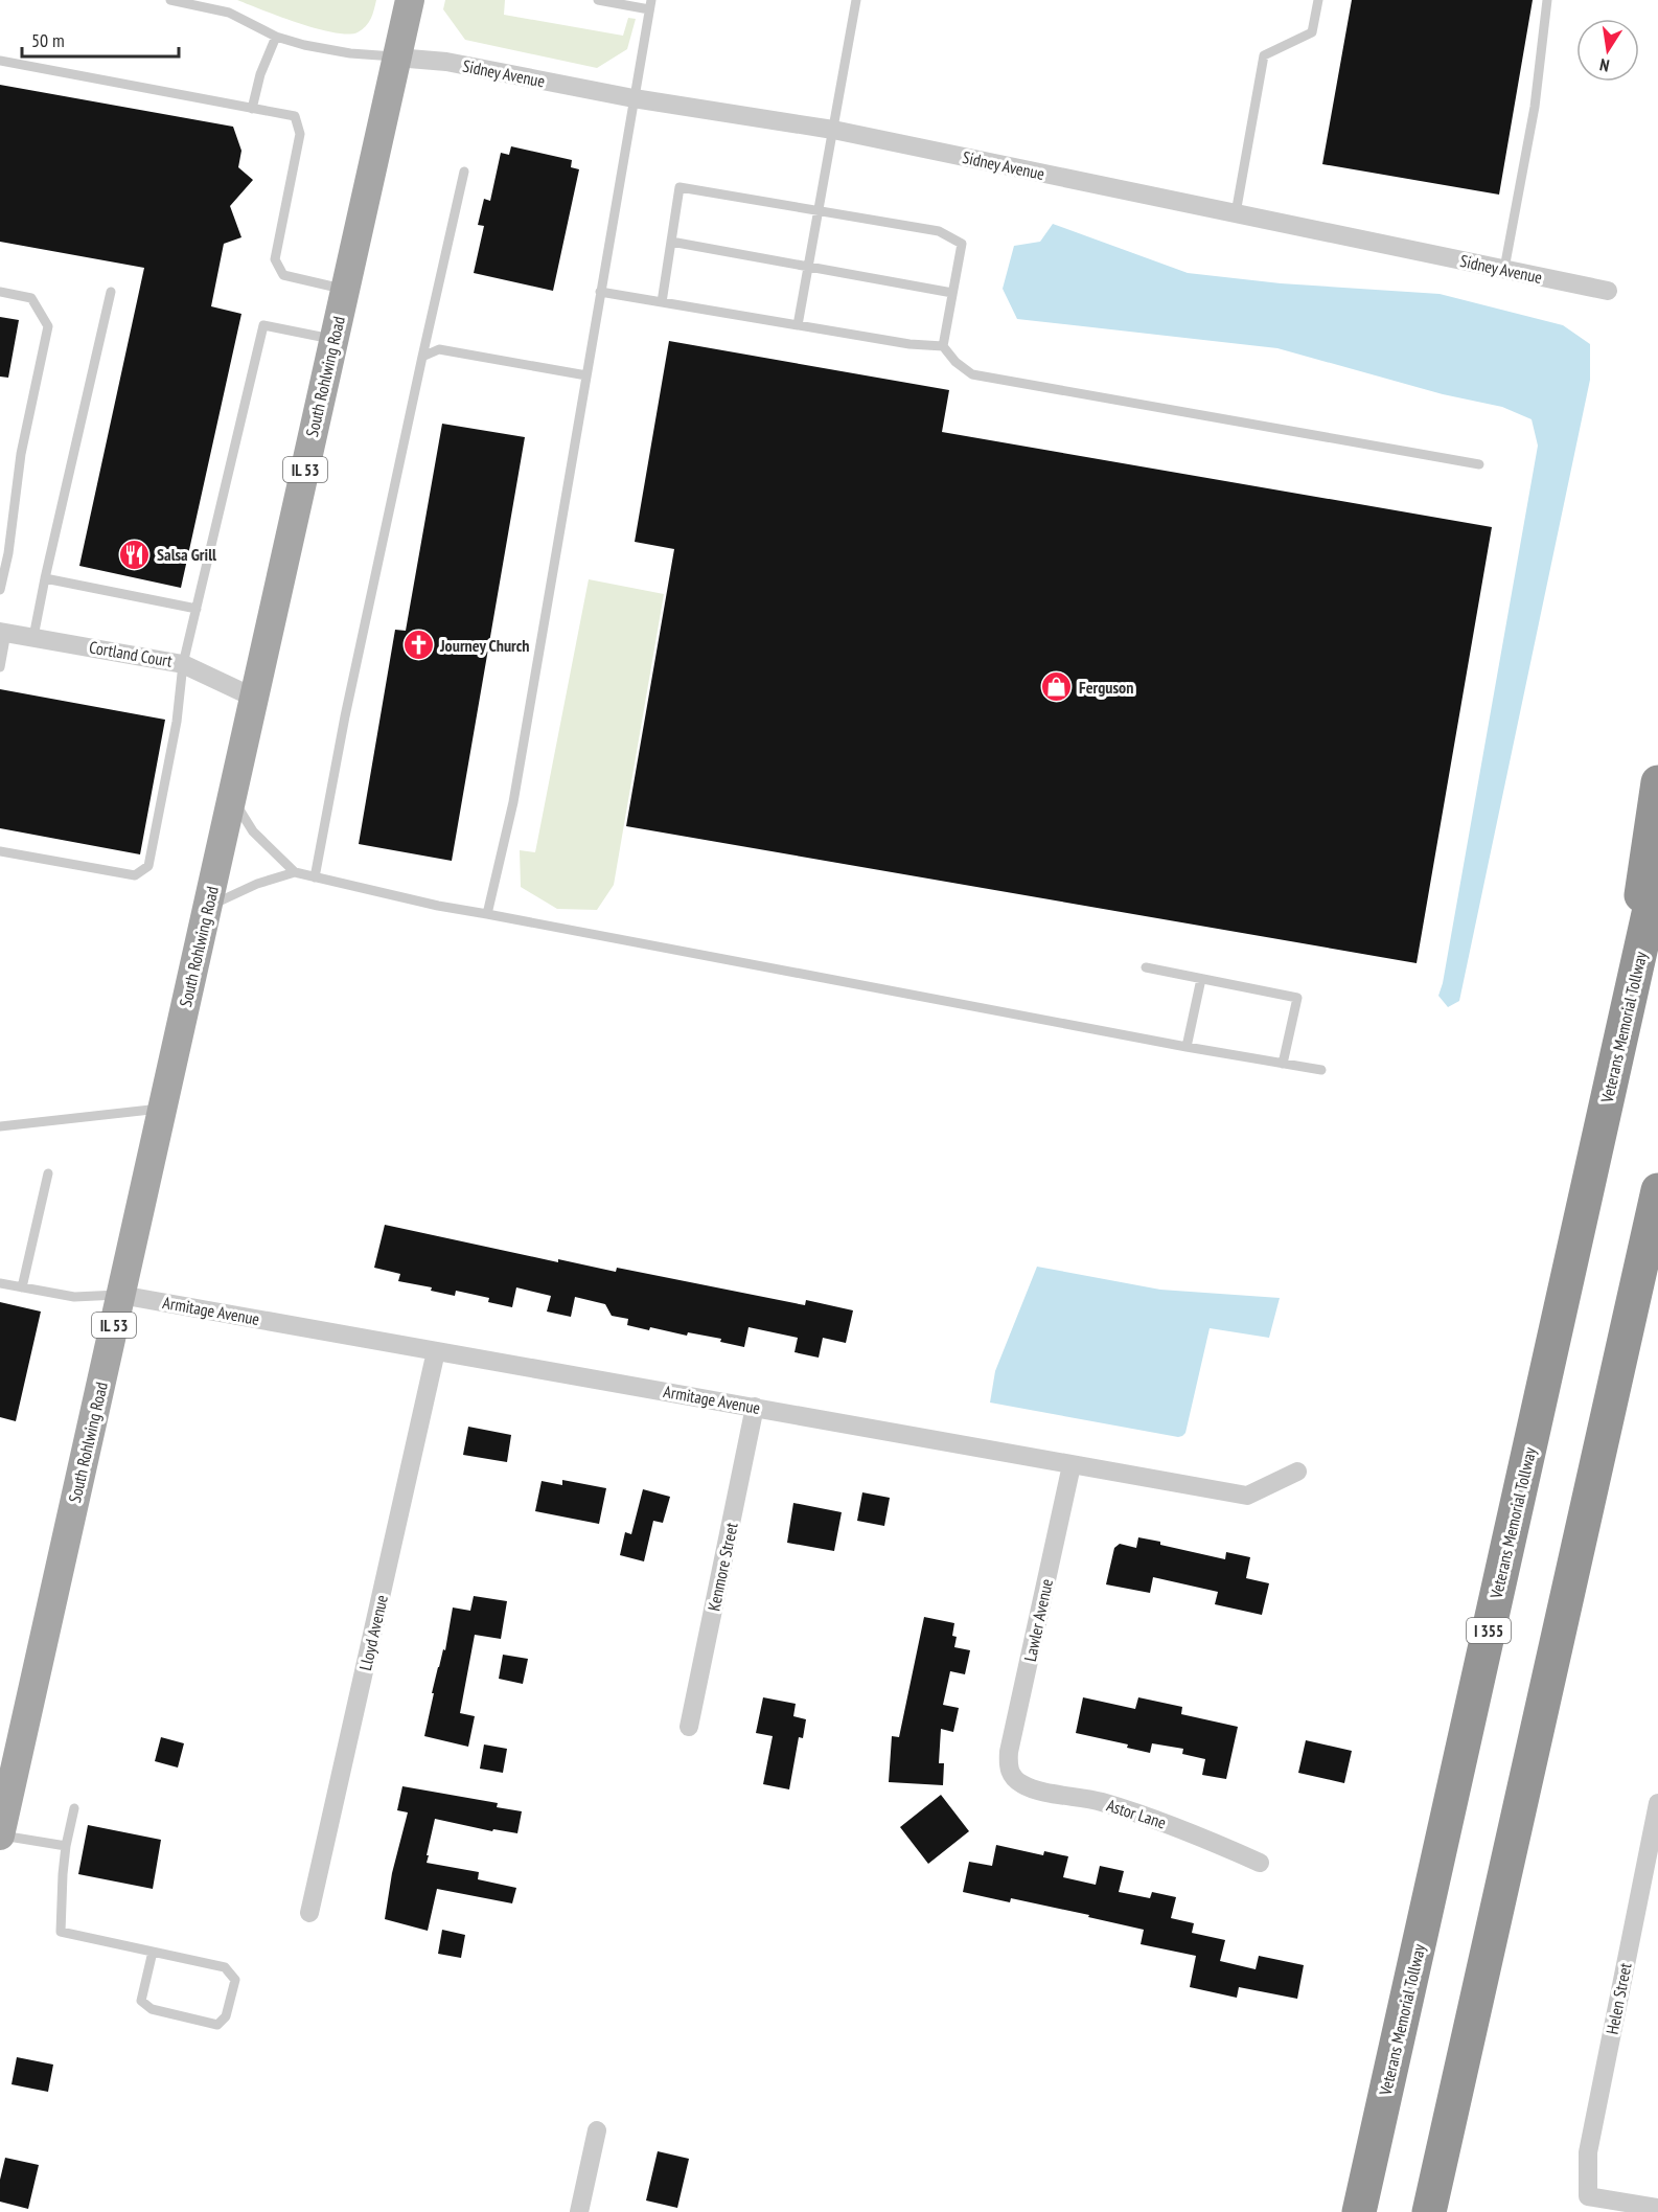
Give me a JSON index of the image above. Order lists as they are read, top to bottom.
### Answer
{
  "streets": {
    "highway": ["Veterans Memorial Tollway", "I 355"],
    "main road": ["South Rohlwing Road", "IL 53"],
    "street": [
      "Sidney Avenue",
      "Cortland Court",
      "Armitage Avenue",
      "Kenmore Street",
      "Lawler Avenue",
      "Lloyd Avenue",
      "Astor Lane",
      "Helen Street"
    ]
  },
  "crossings": [
    ["Sidney Avenue", "South Rohlwing Road"],
    ["Sidney Avenue", "IL 53"],
    ["South Rohlwing Road", "IL 53"],
    ["South Rohlwing Road", "Cortland Court"],
    ["South Rohlwing Road", "Armitage Avenue"],
    ["Armitage Avenue", "Kenmore Street"],
    ["Armitage Avenue", "Lawler Avenue"],
    ["Armitage Avenue", "Lloyd Avenue"],
    ["Lawler Avenue", "Astor Lane"]
  ],
  "places": {
    "restaurant": ["Salsa Grill"],
    "church": ["Journey Church"],
    "shop": ["Ferguson"]
  },
  "scale_bar": "50 m",
  "north": "bottom"
}
